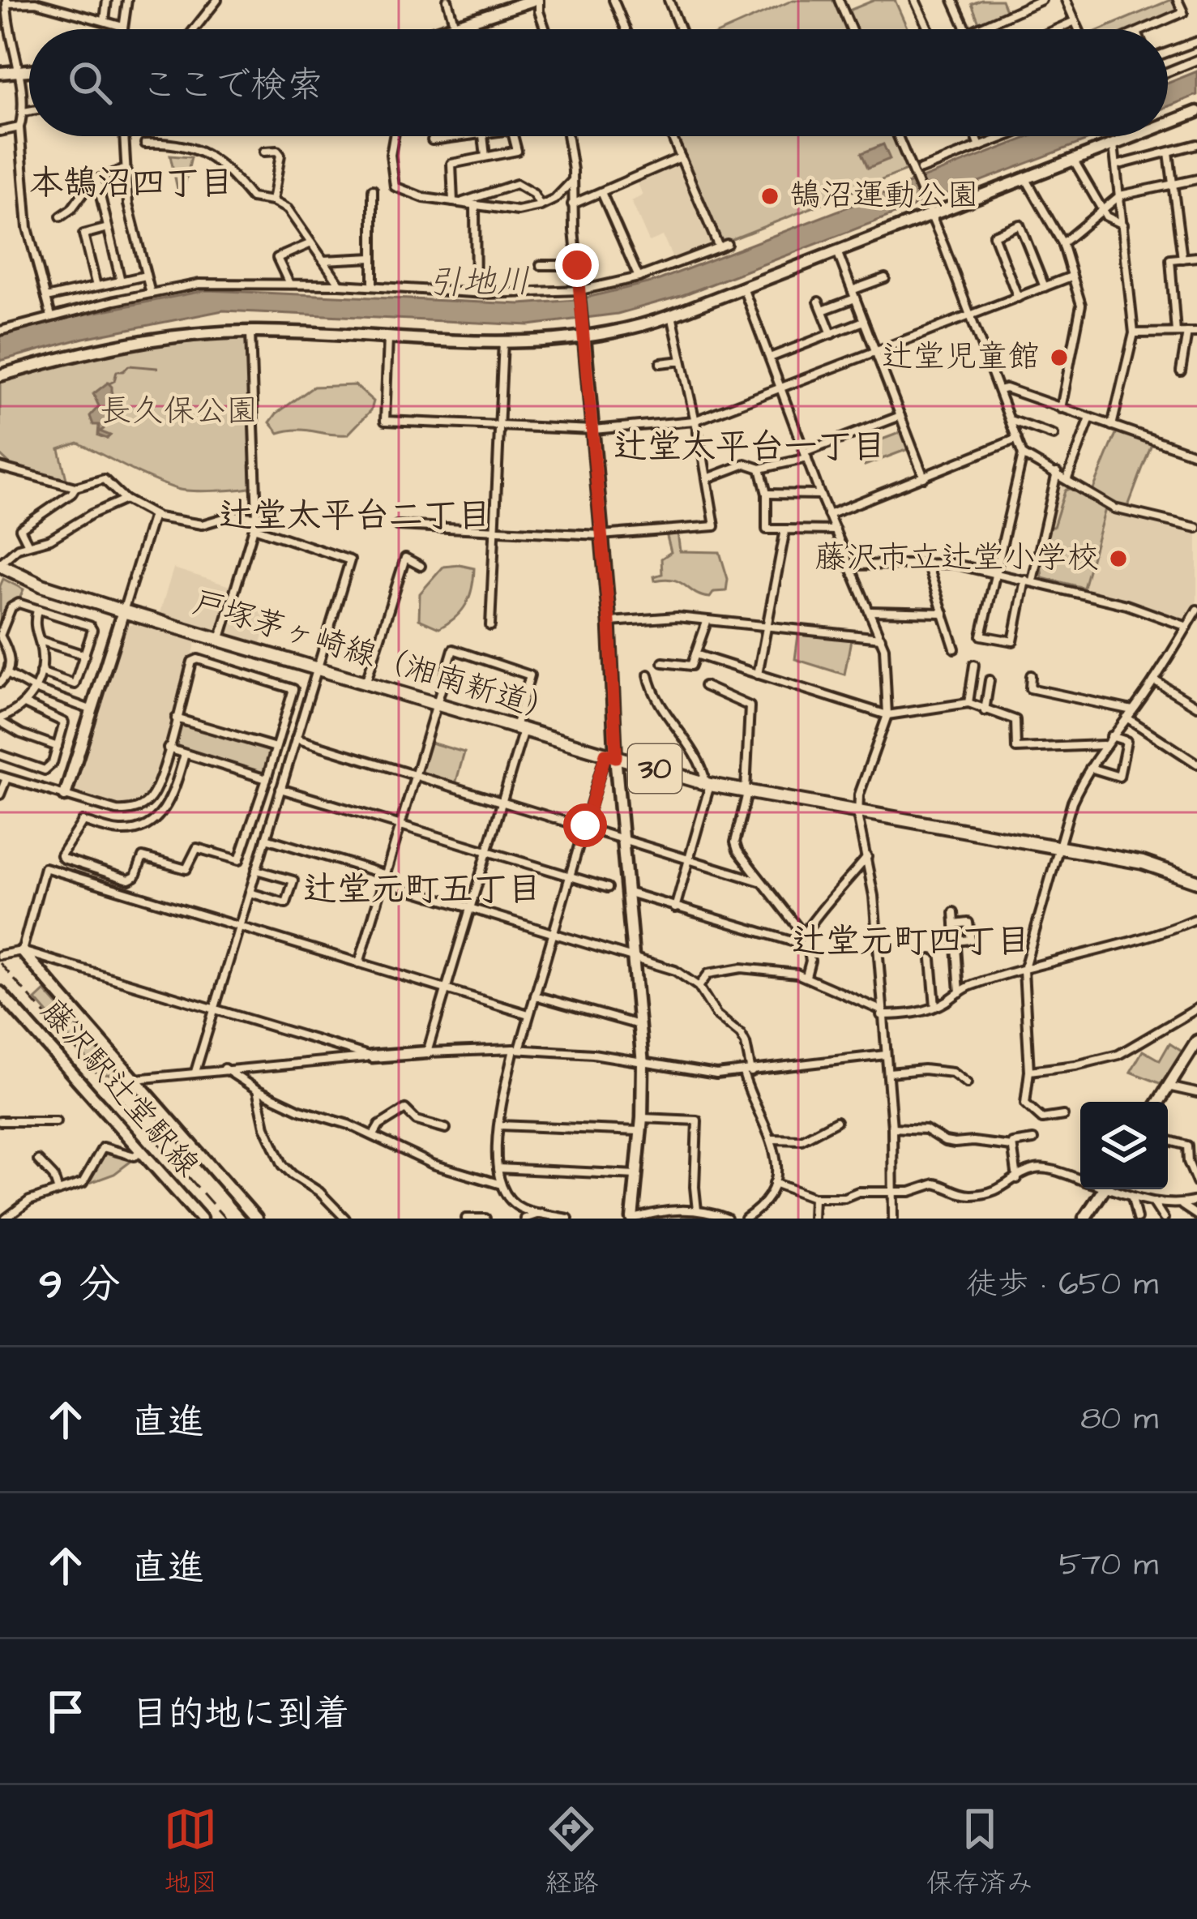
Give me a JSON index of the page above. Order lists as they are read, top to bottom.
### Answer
{
  "streets": {
    "main road": ["戸塚茅ヶ崎線（湘南新道）", "30"],
    "street": ["藤沢駅辻堂駅線"]
  },
  "districts": [
    "本鵠沼四丁目",
    "辻堂太平台一丁目",
    "辻堂太平台二丁目",
    "辻堂元町五丁目",
    "辻堂元町四丁目"
  ],
  "water": ["引地川"],
  "parks": ["長久保公園"],
  "places": ["鵠沼運動公園", "辻堂児童館", "藤沢市立辻堂小学校"],
  "page": {
    "search": "ここで検索",
    "heading": ["9 分", "徒歩 · 650 m"],
    "list": [
      ["直進", "80 m"],
      ["直進", "570 m"],
      "目的地に到着"
    ],
    "nav": ["地図", "経路", "保存済み"]
  }
}
